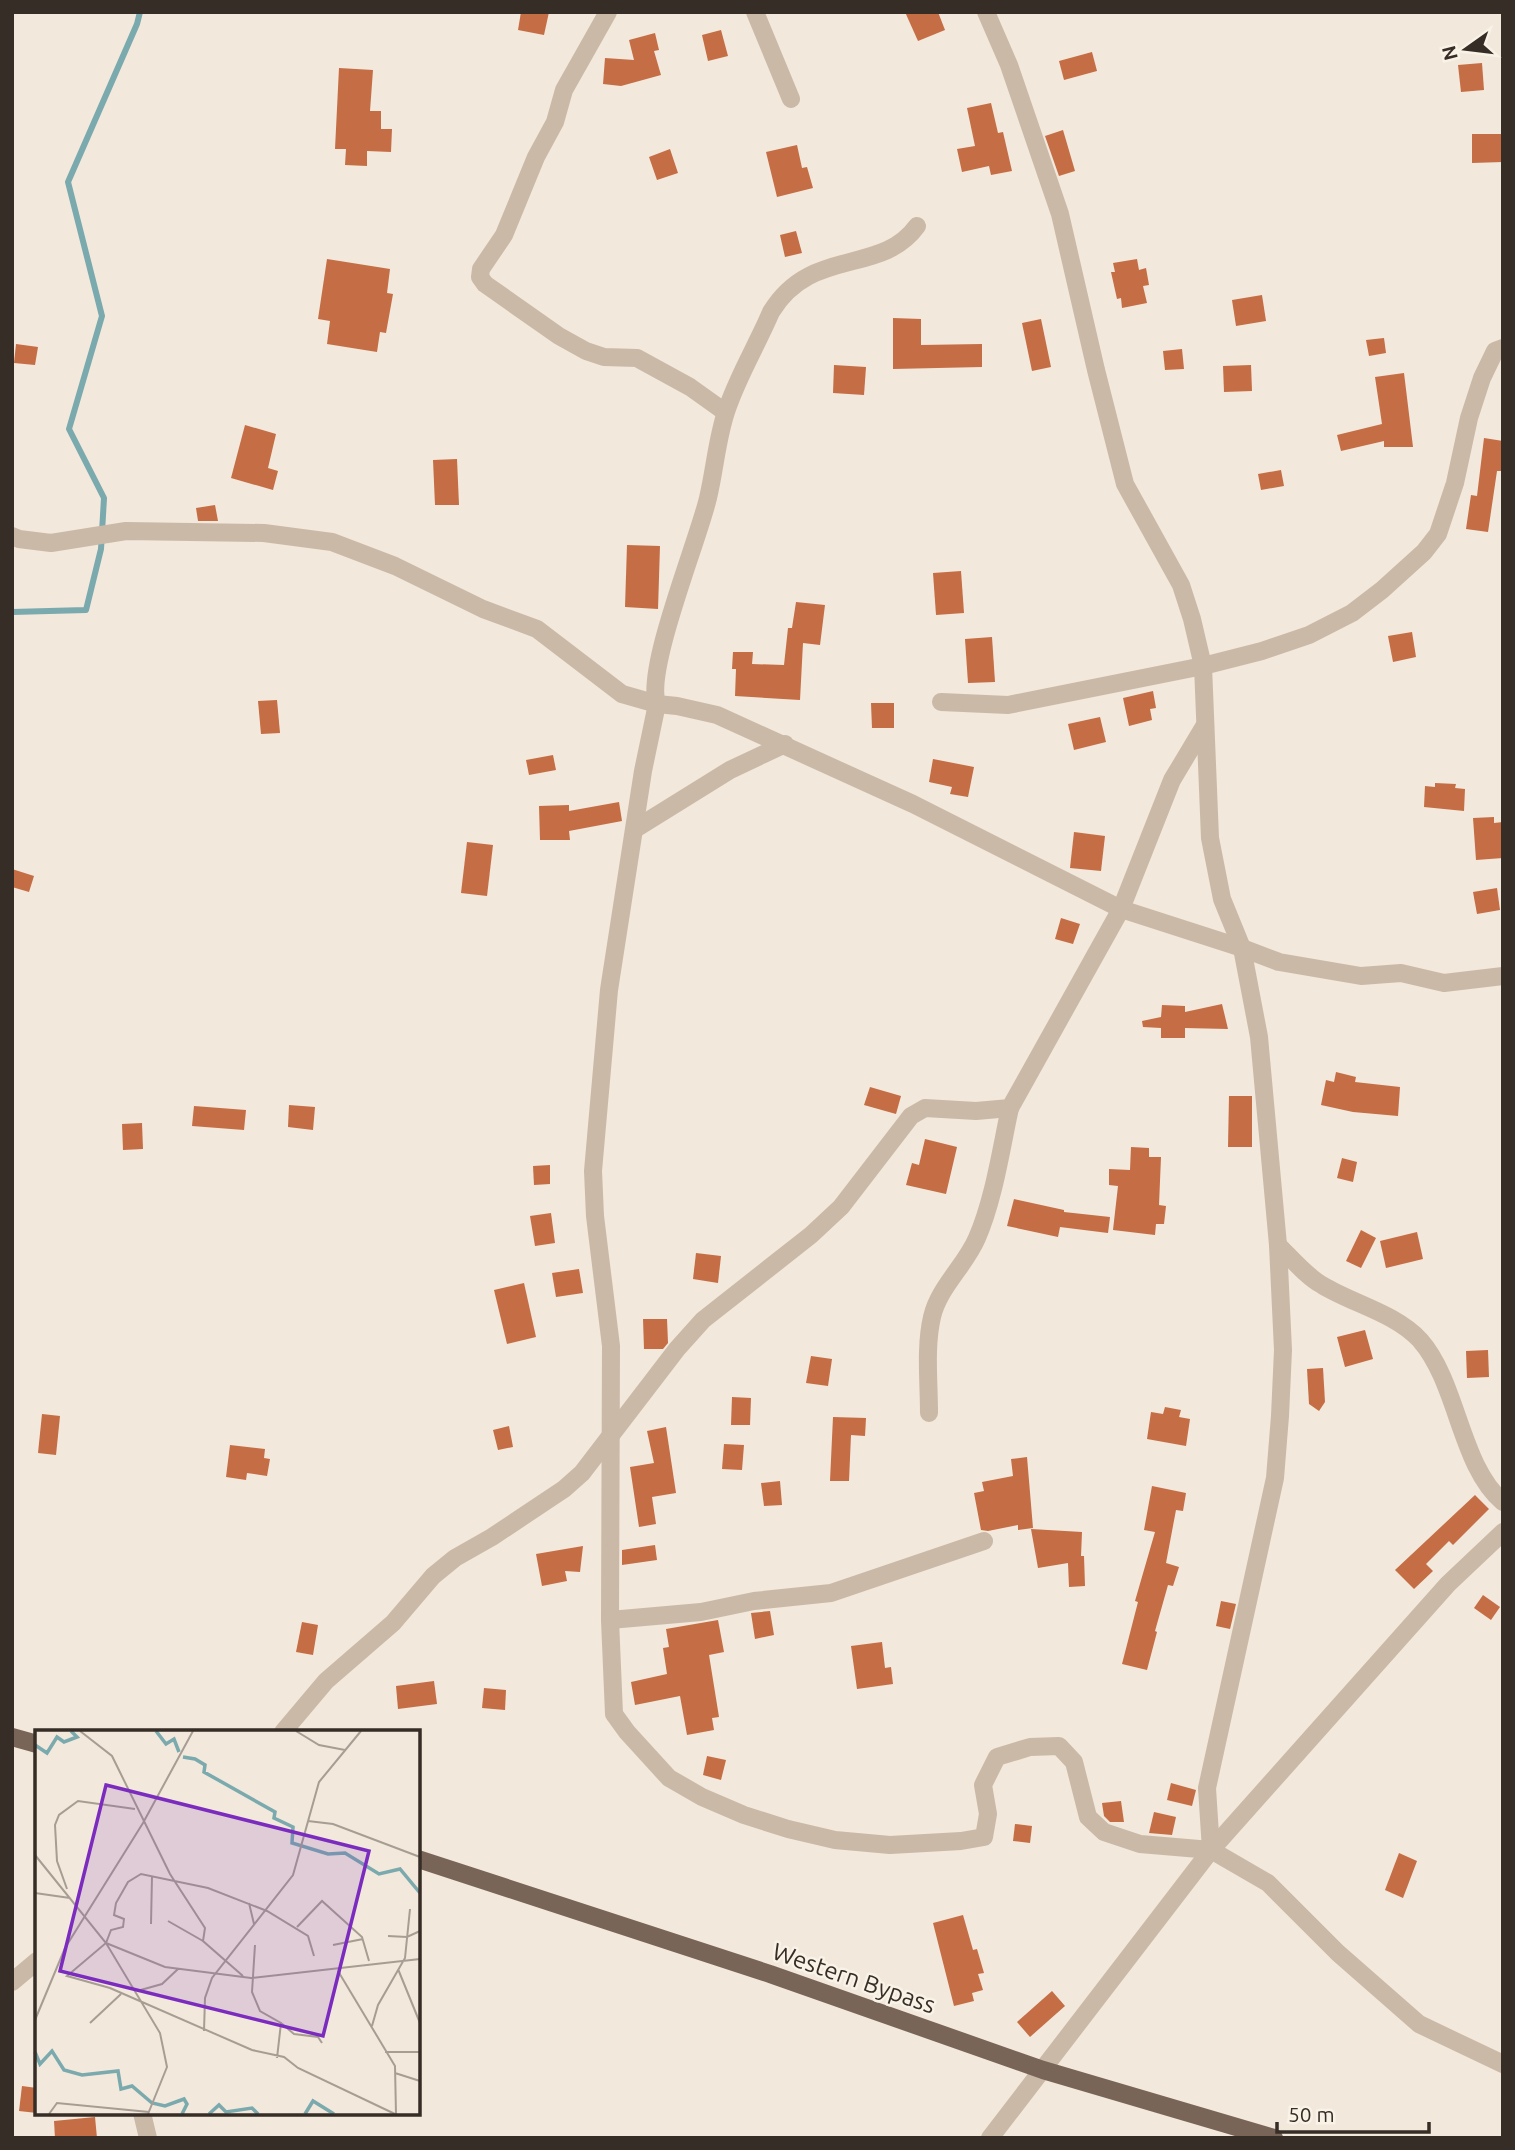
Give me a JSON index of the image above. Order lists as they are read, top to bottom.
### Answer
{
  "streets": {
    "main road": ["Western Bypass"]
  },
  "scale_bar": "50 m",
  "north": "left"
}
